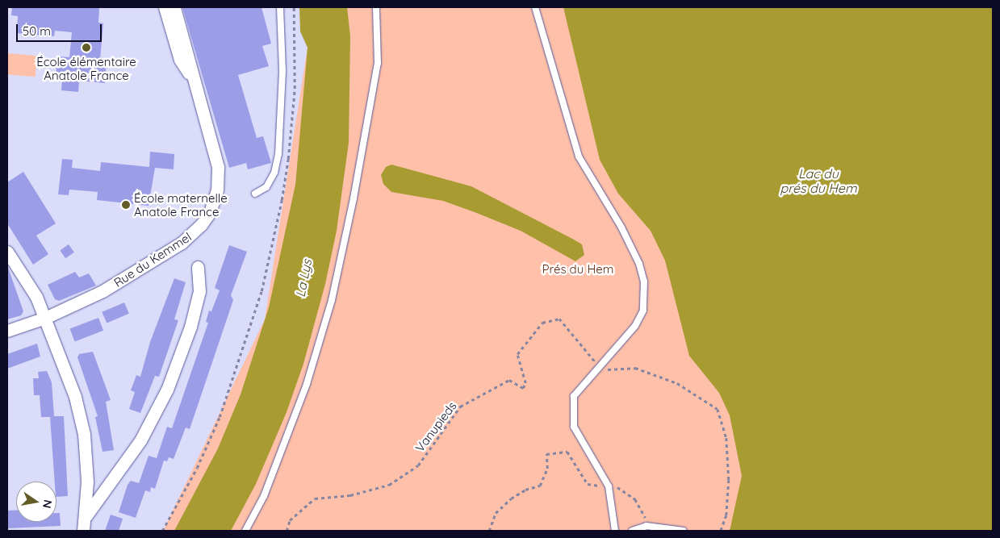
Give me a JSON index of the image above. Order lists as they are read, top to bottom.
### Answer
{
  "streets": {
    "street": ["Rue du Kemmel"],
    "path": ["Vanupieds"]
  },
  "water": ["Lac du prés du Hem", "La Lys"],
  "parks": ["Prés du Hem"],
  "places": ["École élémentaire Anatole France", "École maternelle Anatole France"],
  "scale_bar": "50 m",
  "north": "right"
}
